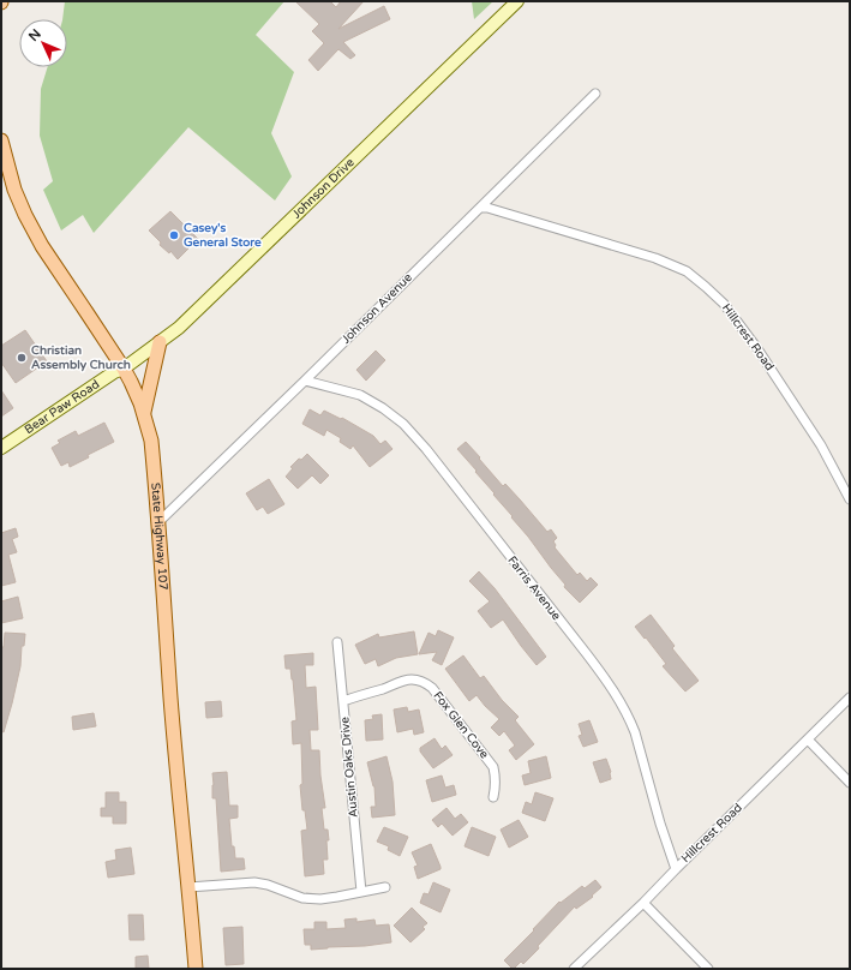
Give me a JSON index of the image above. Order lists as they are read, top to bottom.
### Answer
{
  "streets": {
    "main road": ["State Highway 107"],
    "street": [
      "Johnson Drive",
      "Johnson Avenue",
      "Hillcrest Road",
      "Bear Paw Road",
      "Farris Avenue",
      "Fox Glen Cove",
      "Austin Oaks Drive"
    ]
  },
  "crossings": [
    ["Johnson Drive", "Bear Paw Road"],
    ["Johnson Drive", "State Highway 107"],
    ["Johnson Avenue", "Hillcrest Road"],
    ["Johnson Avenue", "State Highway 107"],
    ["Johnson Avenue", "Farris Avenue"],
    ["Hillcrest Road", "Farris Avenue"],
    ["Bear Paw Road", "State Highway 107"],
    ["Fox Glen Cove", "Austin Oaks Drive"]
  ],
  "places": ["Casey's General Store", "Christian Assembly Church"],
  "north": "top left"
}
